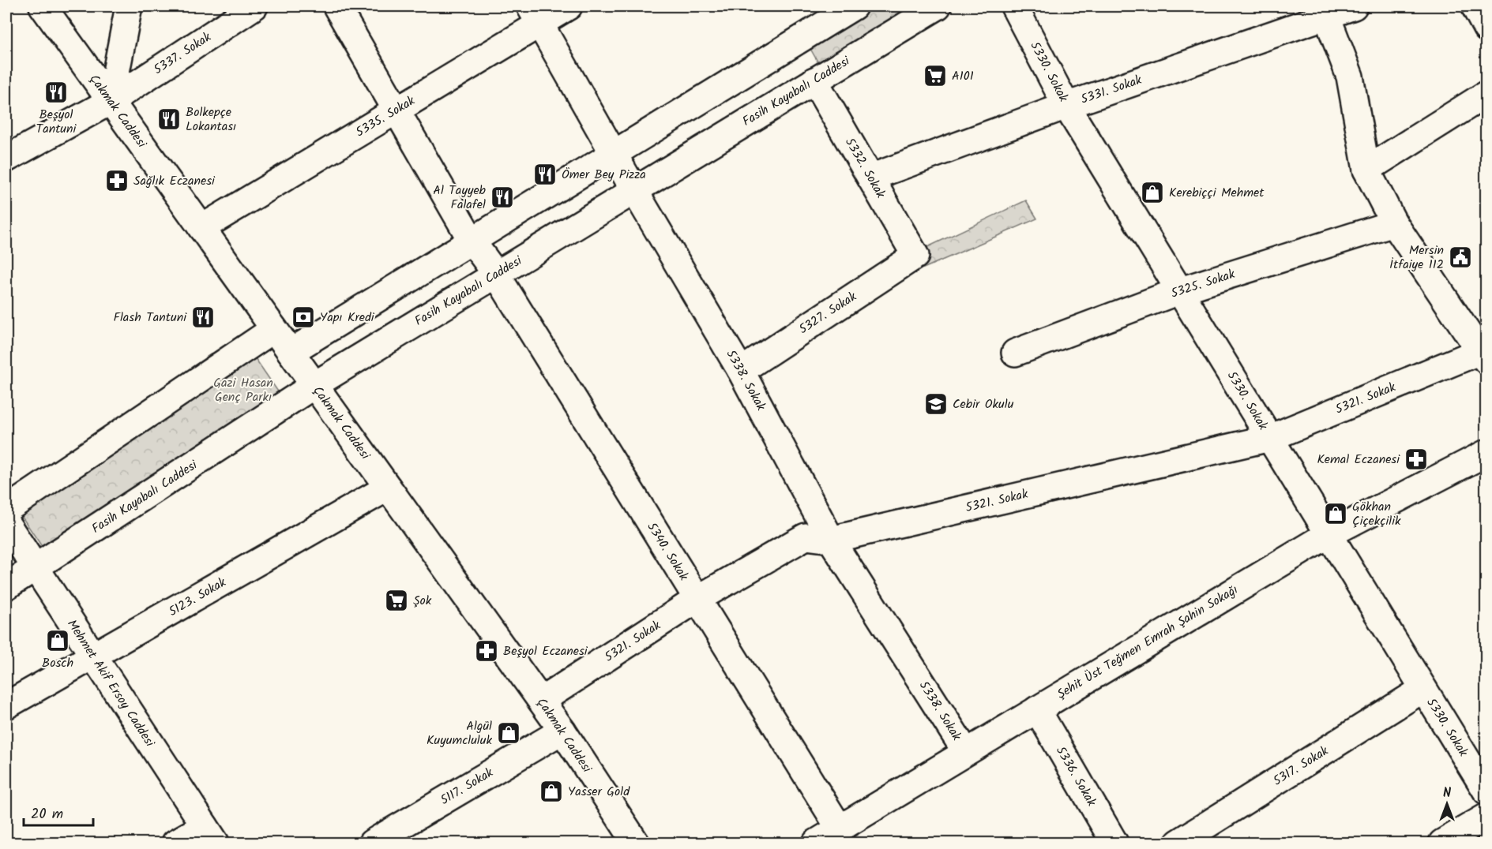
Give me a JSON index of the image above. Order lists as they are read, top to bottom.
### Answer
{
  "streets": {
    "street": [
      "5337. Sokak",
      "5330. Sokak",
      "5331. Sokak",
      "Fasih Kayabalı Caddesi",
      "Çakmak Caddesi",
      "5335. Sokak",
      "5332. Sokak",
      "5325. Sokak",
      "5327. Sokak",
      "5338. Sokak",
      "5321. Sokak",
      "5340. Sokak",
      "5123. Sokak",
      "Şehit Üst Teğmen Emrah Şahin Sokağı",
      "Mehmet Akif Ersoy Caddesi",
      "5317. Sokak",
      "5336. Sokak",
      "5117. Sokak"
    ]
  },
  "crossings": [
    ["5337. Sokak", "Çakmak Caddesi"],
    ["5330. Sokak", "5331. Sokak"],
    ["5330. Sokak", "5325. Sokak"],
    ["5330. Sokak", "5321. Sokak"],
    ["5330. Sokak", "Şehit Üst Teğmen Emrah Şahin Sokağı"],
    ["5330. Sokak", "5317. Sokak"],
    ["5331. Sokak", "5332. Sokak"],
    ["Fasih Kayabalı Caddesi", "Çakmak Caddesi"],
    ["Fasih Kayabalı Caddesi", "5332. Sokak"],
    ["Fasih Kayabalı Caddesi", "5338. Sokak"],
    ["Fasih Kayabalı Caddesi", "5340. Sokak"],
    ["Fasih Kayabalı Caddesi", "Mehmet Akif Ersoy Caddesi"],
    ["Çakmak Caddesi", "5335. Sokak"],
    ["Çakmak Caddesi", "5321. Sokak"],
    ["Çakmak Caddesi", "5123. Sokak"],
    ["Çakmak Caddesi", "5117. Sokak"],
    ["5335. Sokak", "5338. Sokak"],
    ["5335. Sokak", "5340. Sokak"],
    ["5332. Sokak", "5327. Sokak"],
    ["5327. Sokak", "5338. Sokak"],
    ["5338. Sokak", "5321. Sokak"],
    ["5338. Sokak", "Şehit Üst Teğmen Emrah Şahin Sokağı"],
    ["5321. Sokak", "5340. Sokak"],
    ["5340. Sokak", "Şehit Üst Teğmen Emrah Şahin Sokağı"],
    ["5123. Sokak", "Mehmet Akif Ersoy Caddesi"],
    ["Şehit Üst Teğmen Emrah Şahin Sokağı", "5336. Sokak"]
  ],
  "parks": ["Gazi Hasan Genç Parkı"],
  "places": {
    "supermarket": ["A101", "Şok"],
    "restaurant": [
      "Beşyol Tantuni",
      "Bolkepçe Lokantası",
      "Ömer Bey Pizza",
      "Al Tayyeb Falafel",
      "Flash Tantuni"
    ],
    "pharmacy": ["Sağlık Eczanesi", "Kemal Eczanesi", "Beşyol Eczanesi"],
    "shop": [
      "Kerebiççi Mehmet",
      "Gökhan Çiçekçilik",
      "Bosch",
      "Algül Kuyumcluluk",
      "Yasser Gold"
    ],
    "public building": ["Mersin İtfaiye 112"],
    "bank": ["Yapı Kredi"],
    "school or university": ["Cebir Okulu"]
  },
  "scale_bar": "20 m",
  "north": "top"
}
